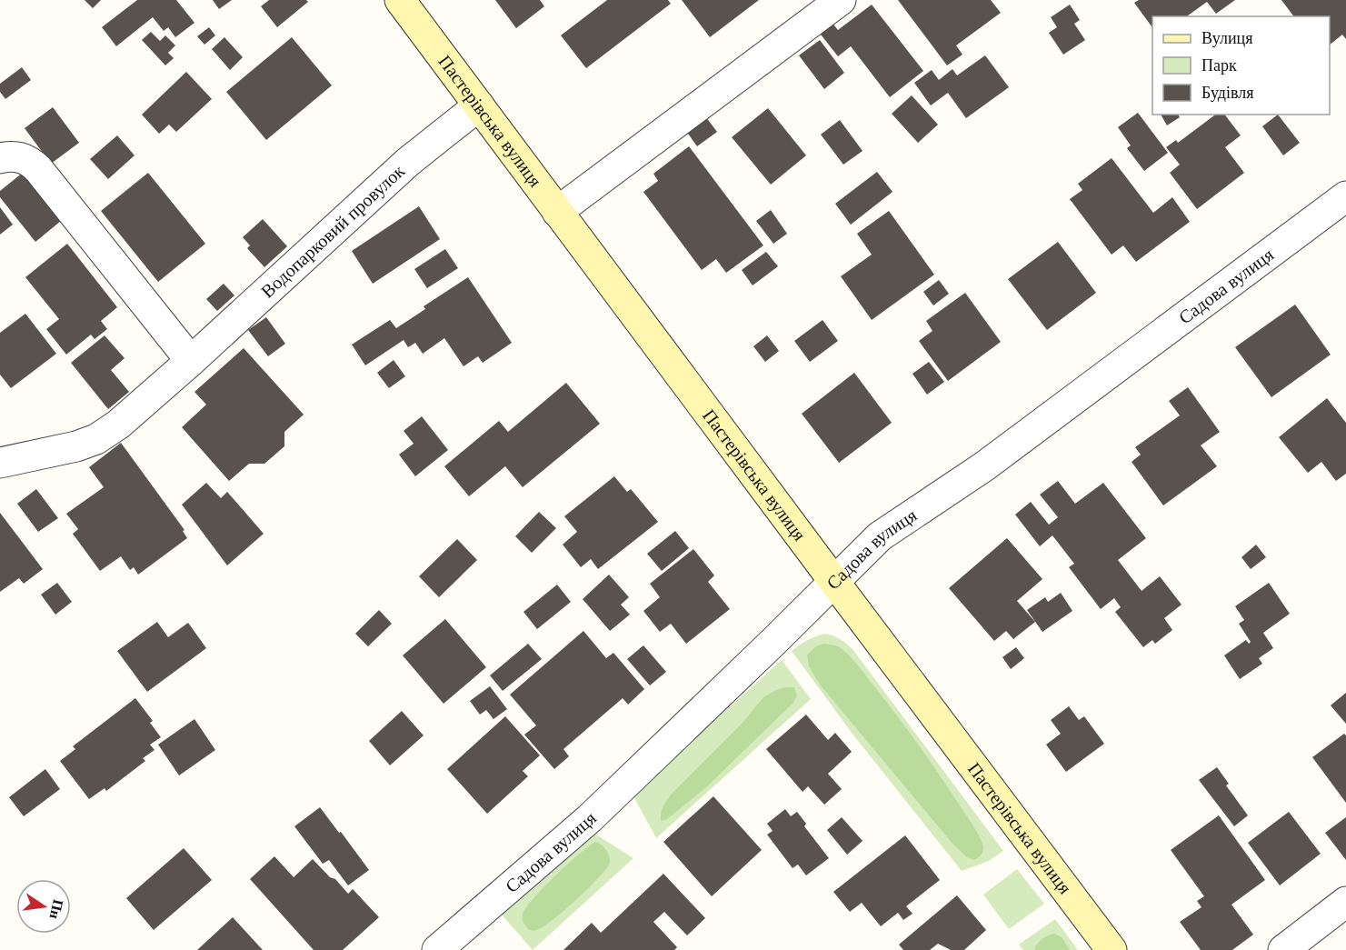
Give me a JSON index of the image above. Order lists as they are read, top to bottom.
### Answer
{
  "streets": {
    "main road": ["Пастерівська вулиця"],
    "street": ["Водопарковий провулок", "Садова вулиця"]
  },
  "crossings": [
    ["Пастерівська вулиця", "Водопарковий провулок"],
    ["Пастерівська вулиця", "Садова вулиця"]
  ],
  "legend": ["Вулиця", "Парк", "Будівля"],
  "north": "right"
}
